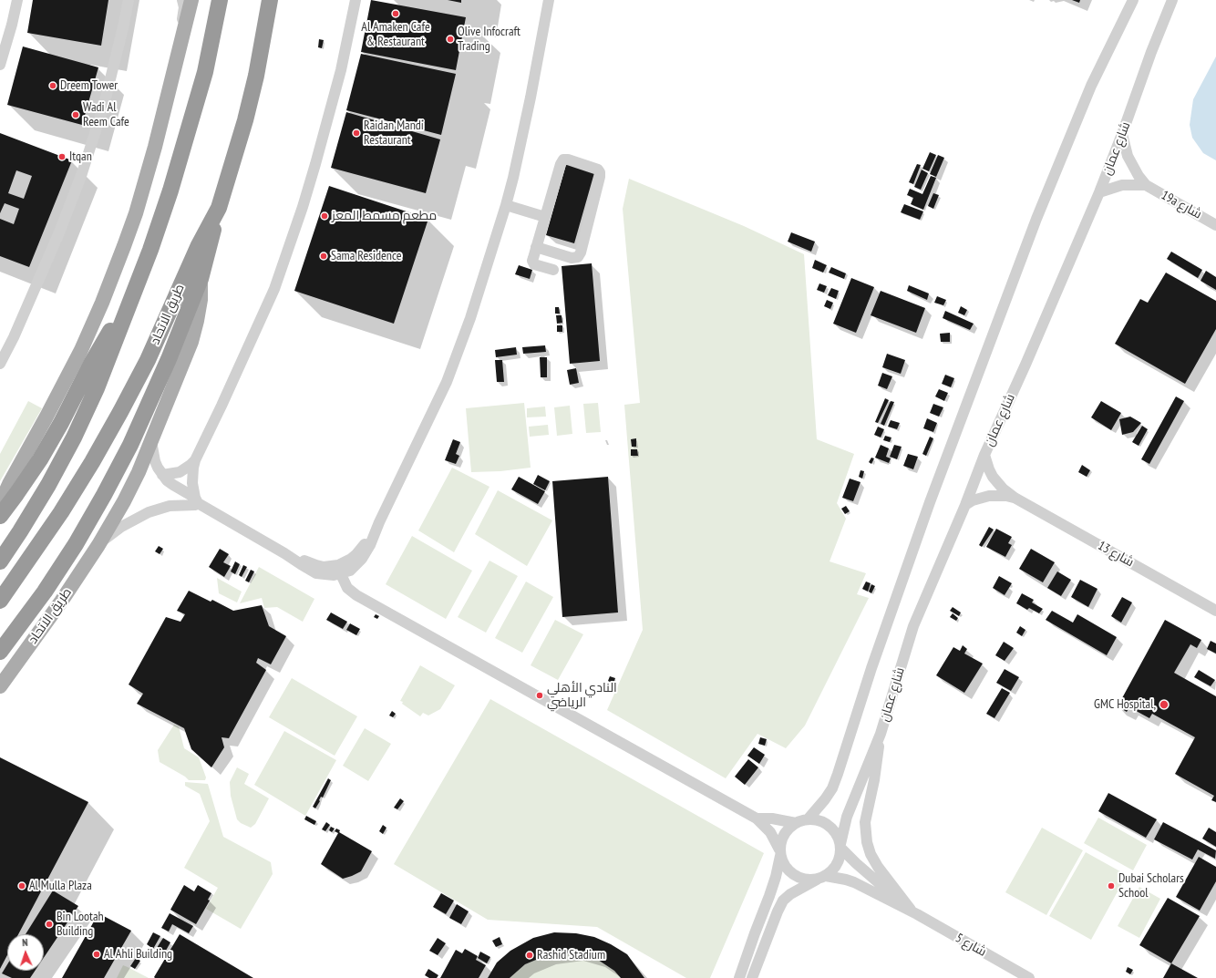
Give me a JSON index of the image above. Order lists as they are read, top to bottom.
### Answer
{
  "streets": {
    "highway": ["طريق الاتحاد"],
    "street": [
      "شارع عمان",
      "19a شارع",
      "شارع 13",
      "شارع 5"
    ]
  },
  "crossings": [
    ["شارع عمان", "19a شارع"],
    ["شارع عمان", "شارع 13"],
    ["شارع عمان", "شارع 5"]
  ],
  "places": [
    "Al Amaken Cafe & Restaurant",
    "Olive Infocraft Trading",
    "Dreem Tower",
    "Wadi Al Reem Cafe",
    "Raidan Mandi Restaurant",
    "Itqan",
    "مطعم مسمط المعز",
    "Sama Residence",
    "النادي الأهلي الرياضي",
    "GMC Hospital,",
    "Al Mulla Plaza",
    "Dubai Scholars School",
    "Bin Lootah Building",
    "Al Ahli Building",
    "Rashid Stadium"
  ],
  "north": "top"
}
